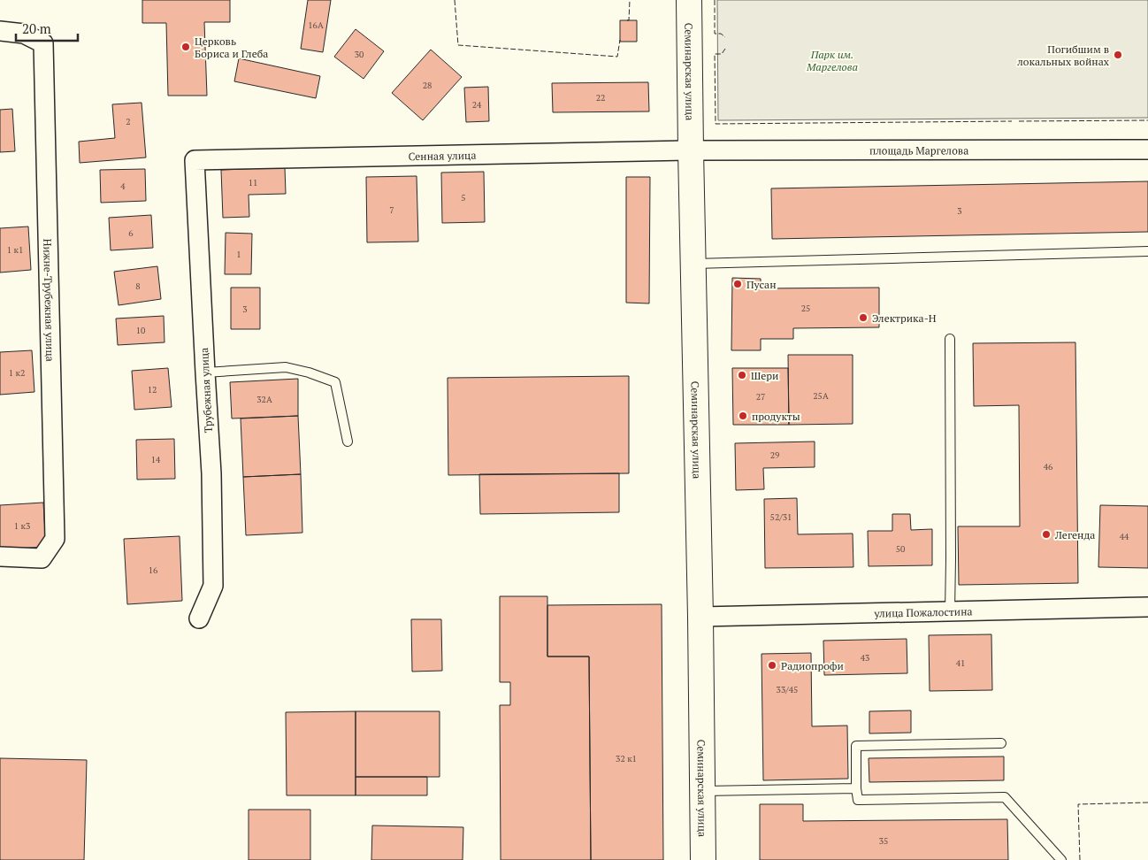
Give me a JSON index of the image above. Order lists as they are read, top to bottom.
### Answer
{
  "streets": {
    "main road": ["Семинарская улица"],
    "street": [
      "площадь Маргелова",
      "Сенная улица",
      "Нижне-Трубежная улица",
      "Трубежная улица",
      "улица Пожалостина"
    ]
  },
  "crossings": [
    ["Семинарская улица", "площадь Маргелова"],
    ["Семинарская улица", "Сенная улица"],
    ["Семинарская улица", "улица Пожалостина"],
    ["площадь Маргелова", "Сенная улица"],
    ["Сенная улица", "Трубежная улица"]
  ],
  "parks": ["Парк им. Маргелова"],
  "places": [
    "Церковь Бориса и Глеба",
    "Погибшим в локальных войнах",
    "Пусан",
    "Электрика-Н",
    "Шери",
    "продукты",
    "Легенда",
    "Радиопрофи"
  ],
  "house_numbers": [
    "16А",
    "30",
    "28",
    "22",
    "24",
    "2",
    "11",
    "4",
    "5",
    "7",
    "3",
    "6",
    "1 к1",
    "1",
    "8",
    "25",
    "3",
    "10",
    "1 к2",
    "12",
    "25А",
    "27",
    "32А",
    "29",
    "14",
    "46",
    "52/31",
    "1 к3",
    "44",
    "50",
    "16",
    "43",
    "41",
    "33/45",
    "32 к1",
    "35"
  ],
  "scale_bar": "20 m"
}
